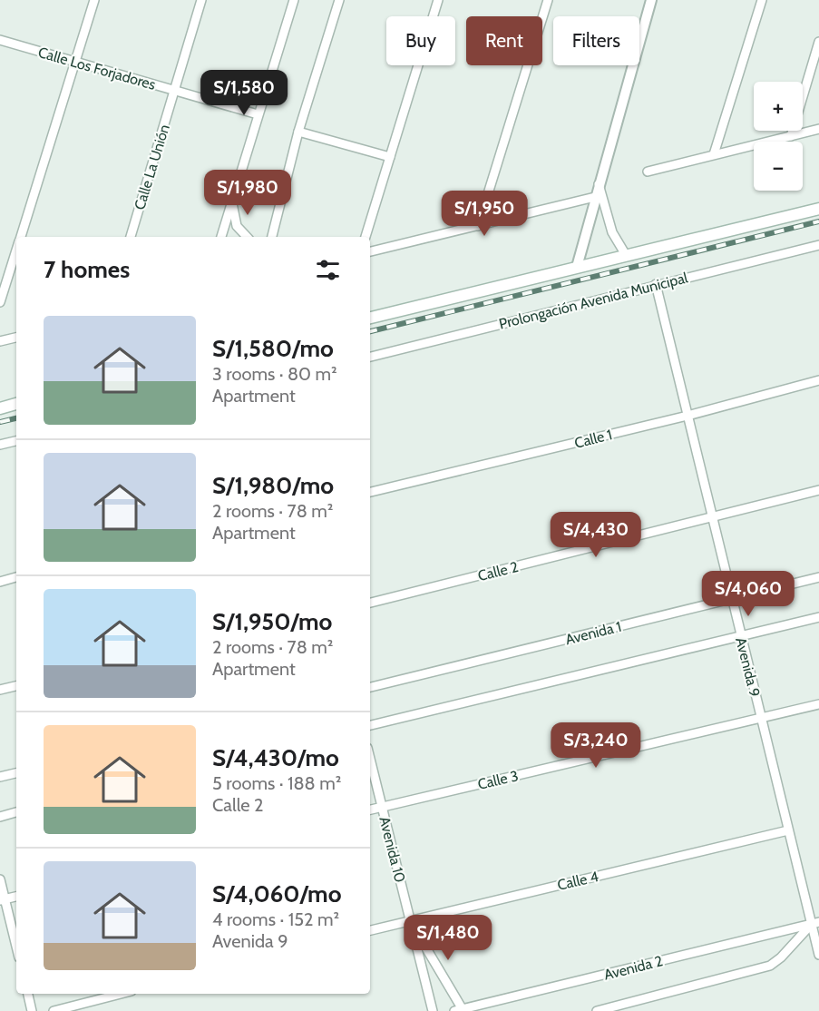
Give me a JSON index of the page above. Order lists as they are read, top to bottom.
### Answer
{
  "streets": {
    "street": [
      "Calle Los Forjadores",
      "Calle La Unión",
      "Prolongación Avenida Municipal",
      "Calle 1",
      "Calle 2",
      "Avenida 1",
      "Avenida 9",
      "Calle 3",
      "Avenida 10",
      "Calle 4",
      "Avenida 2"
    ]
  },
  "crossings": [
    ["Calle Los Forjadores", "Calle La Unión"],
    ["Prolongación Avenida Municipal", "Avenida 9"],
    ["Calle 1", "Avenida 9"],
    ["Calle 2", "Avenida 9"],
    ["Avenida 1", "Avenida 9"],
    ["Avenida 9", "Calle 3"],
    ["Avenida 9", "Calle 4"],
    ["Avenida 9", "Avenida 2"],
    ["Calle 3", "Avenida 10"],
    ["Avenida 10", "Calle 4"],
    ["Avenida 10", "Avenida 2"]
  ],
  "page": {
    "chip": ["Buy", "Rent", "Filters"],
    "price": [
      "S/1,580",
      "S/1,980",
      "S/1,950",
      "S/4,430",
      "S/4,060",
      "S/3,240",
      "S/1,480"
    ],
    "map_buttons": ["+", "−"],
    "heading": "7 homes",
    "list": [
      {
        "name": "S/1,580/mo",
        "note": "3 rooms · 80 m² · Apartment"
      },
      {
        "name": "S/1,980/mo",
        "note": "2 rooms · 78 m² · Apartment"
      },
      {
        "name": "S/1,950/mo",
        "note": "2 rooms · 78 m² · Apartment"
      },
      {
        "name": "S/4,430/mo",
        "note": "5 rooms · 188 m² · Calle 2"
      },
      {
        "name": "S/4,060/mo",
        "note": "4 rooms · 152 m² · Avenida 9"
      }
    ]
  }
}
